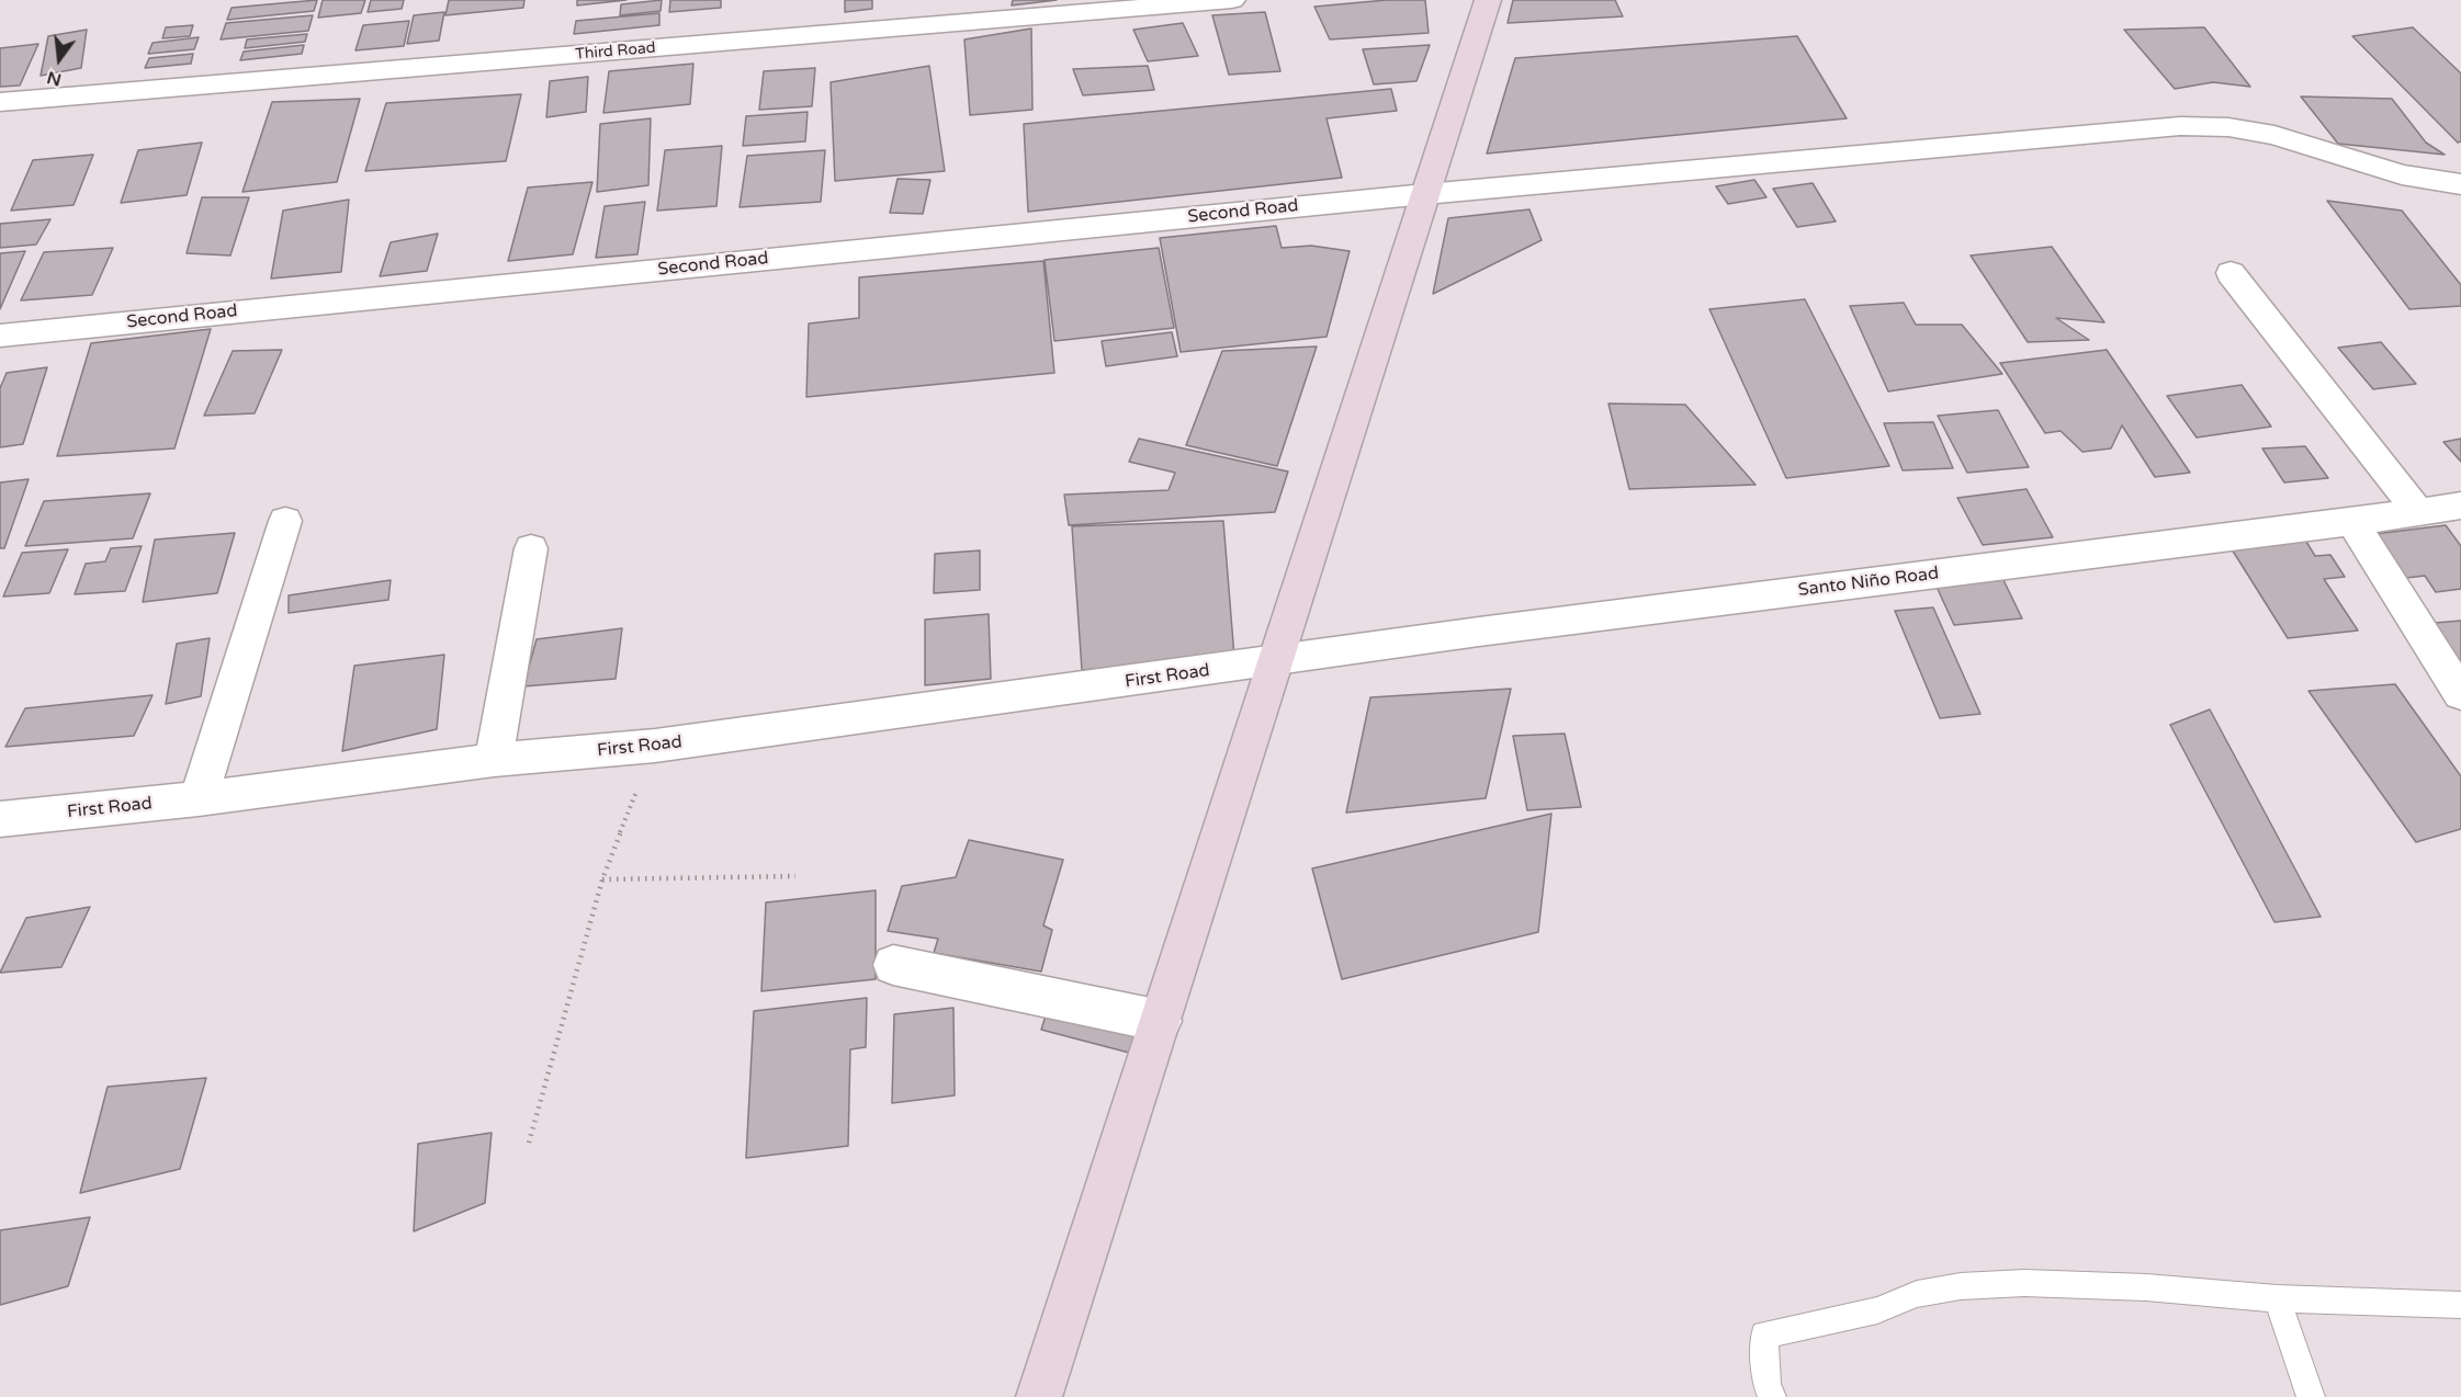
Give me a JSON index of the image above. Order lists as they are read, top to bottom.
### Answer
{
  "streets": {
    "street": [
      "Third Road",
      "Second Road",
      "Santo Niño Road",
      "First Road"
    ]
  },
  "crossings": [
    ["Santo Niño Road", "First Road"]
  ],
  "north": "bottom"
}
